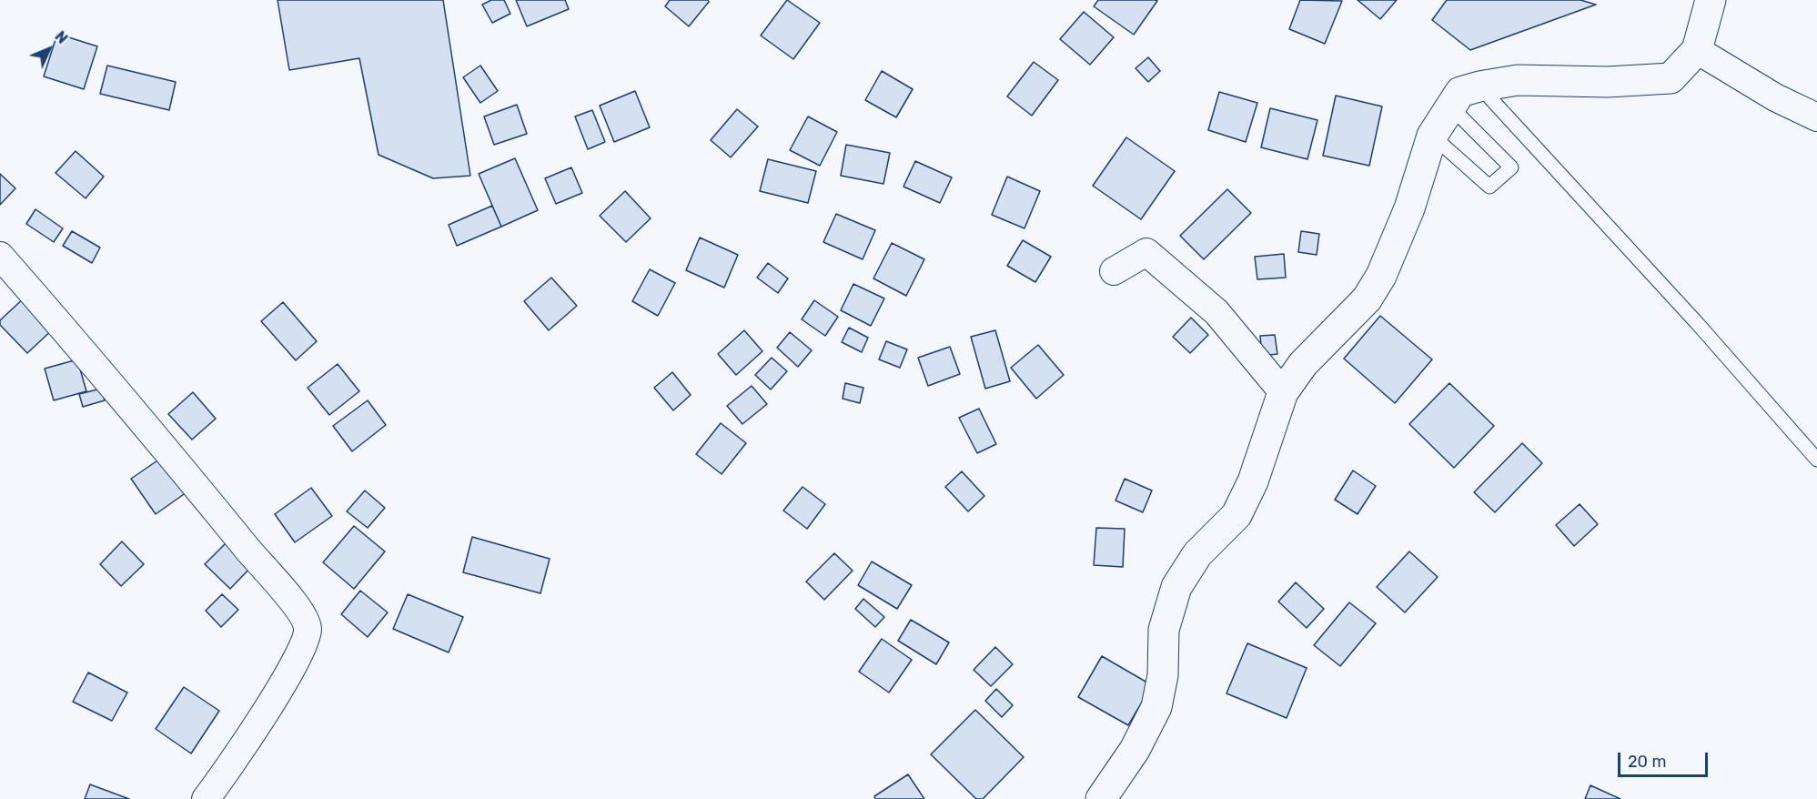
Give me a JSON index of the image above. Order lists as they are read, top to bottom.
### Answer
{
  "scale_bar": "20 m",
  "north": "top right"
}
